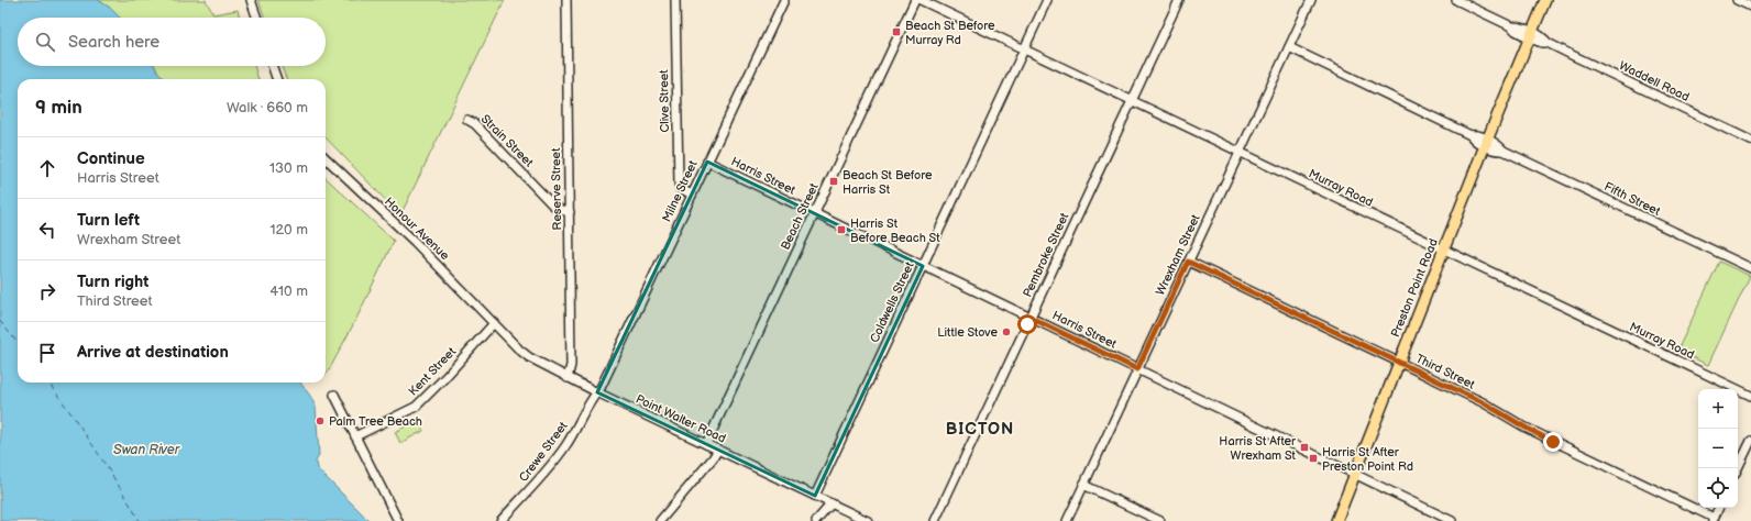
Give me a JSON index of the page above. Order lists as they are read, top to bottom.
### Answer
{
  "streets": {
    "main road": ["Preston Point Road"],
    "street": [
      "Waddell Road",
      "Clive Street",
      "Strain Street",
      "Harris Street",
      "Murray Road",
      "Reserve Street",
      "Milne Street",
      "Fifth Street",
      "Beach Street",
      "Honour Avenue",
      "Pembroke Street",
      "Wrexham Street",
      "Coldwells Street",
      "Kent Street",
      "Third Street",
      "Point Walter Road",
      "Crewe Street"
    ]
  },
  "crossings": [
    ["Waddell Road", "Preston Point Road"],
    ["Clive Street", "Milne Street"],
    ["Strain Street", "Reserve Street"],
    ["Harris Street", "Milne Street"],
    ["Harris Street", "Beach Street"],
    ["Harris Street", "Pembroke Street"],
    ["Harris Street", "Wrexham Street"],
    ["Harris Street", "Preston Point Road"],
    ["Harris Street", "Coldwells Street"],
    ["Murray Road", "Pembroke Street"],
    ["Murray Road", "Wrexham Street"],
    ["Murray Road", "Preston Point Road"],
    ["Murray Road", "Coldwells Street"],
    ["Reserve Street", "Point Walter Road"],
    ["Milne Street", "Point Walter Road"],
    ["Milne Street", "Crewe Street"],
    ["Fifth Street", "Wrexham Street"],
    ["Fifth Street", "Preston Point Road"],
    ["Beach Street", "Point Walter Road"],
    ["Honour Avenue", "Kent Street"],
    ["Honour Avenue", "Point Walter Road"],
    ["Wrexham Street", "Third Street"],
    ["Preston Point Road", "Third Street"],
    ["Coldwells Street", "Point Walter Road"],
    ["Kent Street", "Point Walter Road"],
    ["Point Walter Road", "Crewe Street"]
  ],
  "districts": ["BICTON"],
  "water": ["Swan River"],
  "places": {
    "transit": [
      "Beach St Before Murray Rd",
      "Beach St Before Harris St",
      "Harris St Before Beach St",
      "Harris St After Wrexham St",
      "Harris St After Preston Point Rd"
    ],
    "other": ["Little Stove", "Palm Tree Beach"]
  },
  "page": {
    "search": "Search here",
    "heading": ["9 min", "Walk · 660 m"],
    "list": [
      ["Continue", "Harris Street", "130 m"],
      ["Turn left", "Wrexham Street", "120 m"],
      ["Turn right", "Third Street", "410 m"],
      "Arrive at destination"
    ],
    "map_buttons": ["+", "−"]
  }
}
